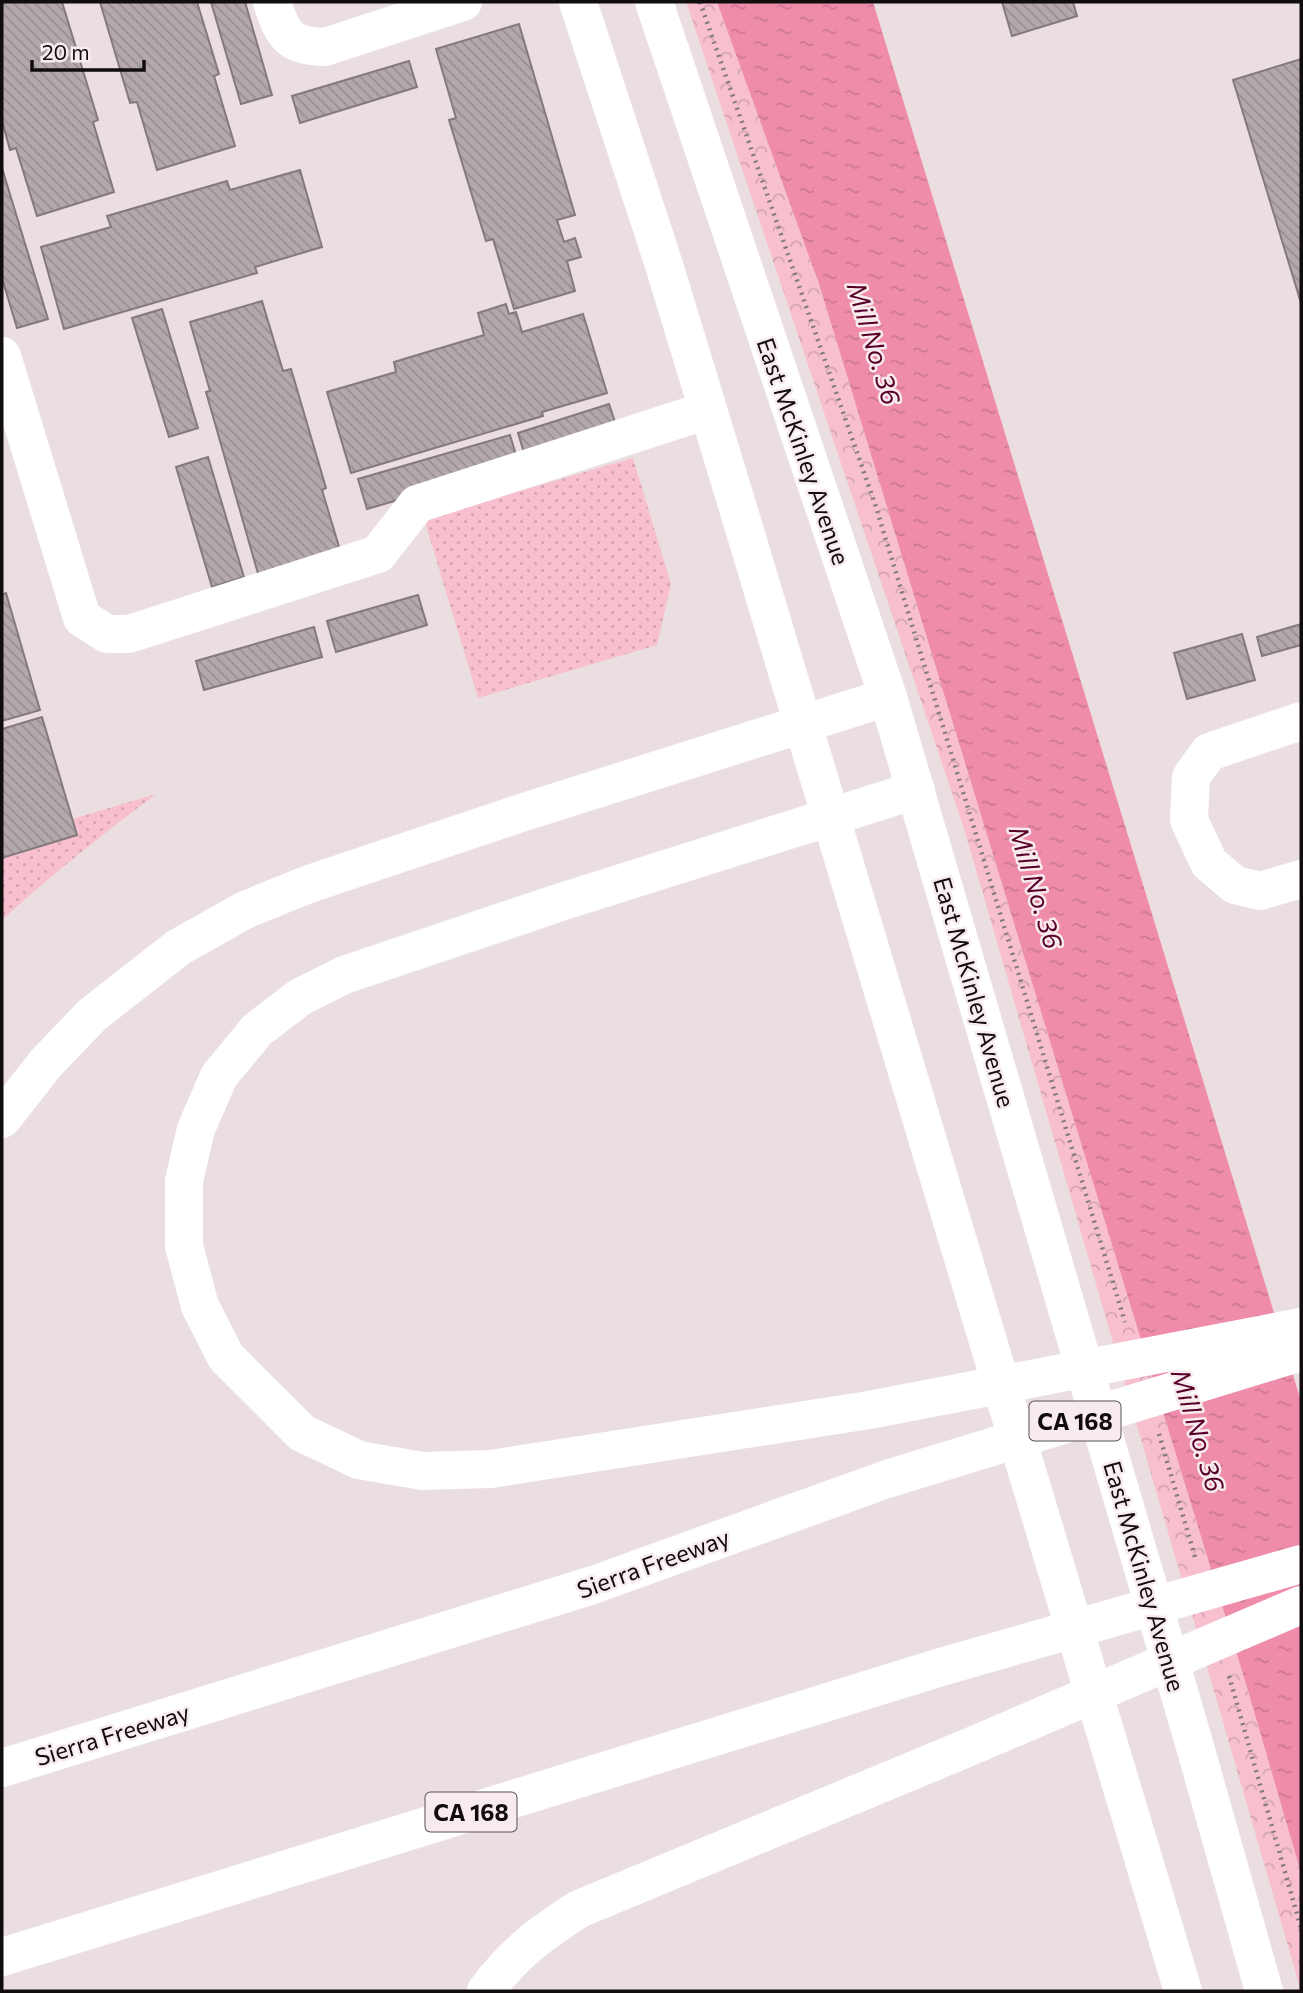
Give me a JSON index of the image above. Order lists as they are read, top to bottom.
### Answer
{
  "streets": {
    "main road": ["East McKinley Avenue", "CA 168", "Sierra Freeway"]
  },
  "water": ["Mill No. 36"],
  "scale_bar": "20 m"
}
